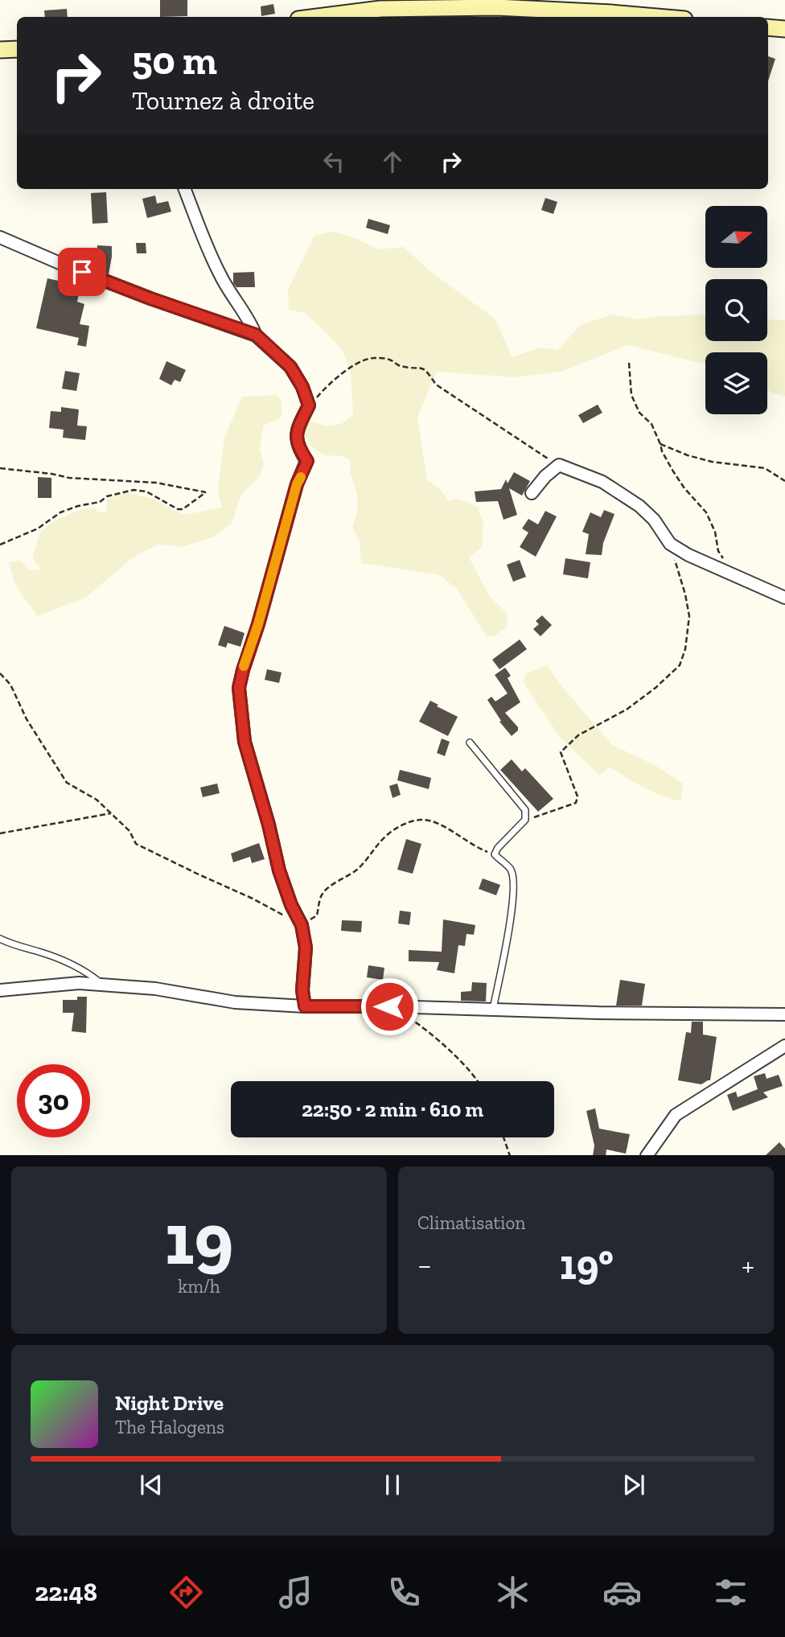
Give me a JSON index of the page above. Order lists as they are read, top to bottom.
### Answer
{
  "north": "right",
  "page": {
    "turn": ["50 m", "Tournez à droite"],
    "limit": "30",
    "trip": "22:50 · 2 min · 610 m",
    "tile": [
      ["19", "km/h"],
      "Climatisation"
    ],
    "heat": ["−", "19°", "+"],
    "song": ["Night Drive", "The Halogens"],
    "tabs": "22:48"
  }
}
